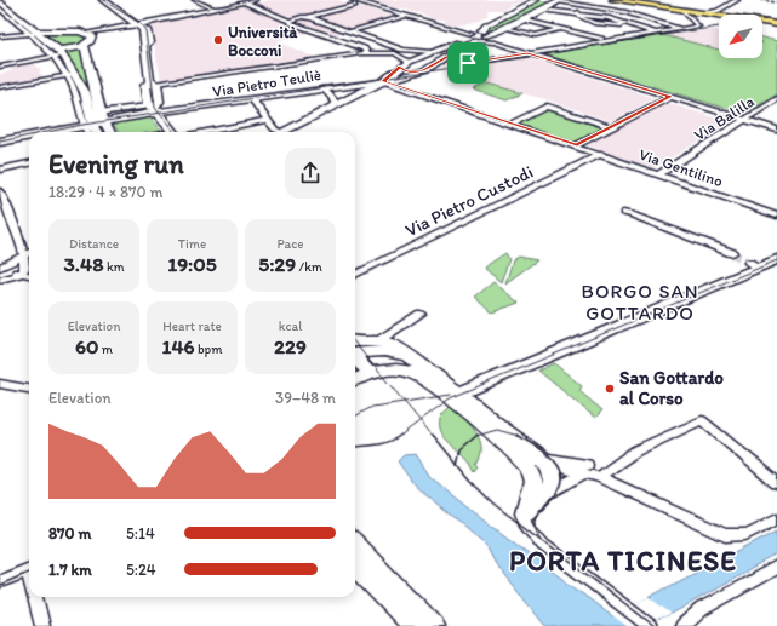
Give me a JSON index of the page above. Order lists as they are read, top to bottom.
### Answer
{
  "streets": {
    "main road": ["Via Pietro Teuliè"],
    "street": ["Via Balilla", "Via Gentilino", "Via Pietro Custodi"]
  },
  "crossings": [
    ["Via Pietro Teuliè", "Via Gentilino"],
    ["Via Balilla", "Via Gentilino"],
    ["Via Gentilino", "Via Pietro Custodi"]
  ],
  "districts": ["BORGO SAN GOTTARDO", "PORTA TICINESE"],
  "places": ["Università Bocconi", "San Gottardo al Corso"],
  "north": "bottom left",
  "page": {
    "heading": ["Evening run", "18:29 · 4 × 870 m"],
    "stats": [
      ["Distance", "3.48 km"],
      ["Time", "19:05"],
      ["Pace", "5:29 /km"],
      ["Elevation", "60 m"],
      ["Heart rate", "146 bpm"],
      ["kcal", "229"]
    ],
    "chart": ["Elevation", "39–48 m"],
    "list": [
      {
        "name": "870 m",
        "note": "5:14"
      },
      {
        "name": "1.7 km",
        "note": "5:24"
      }
    ]
  }
}
